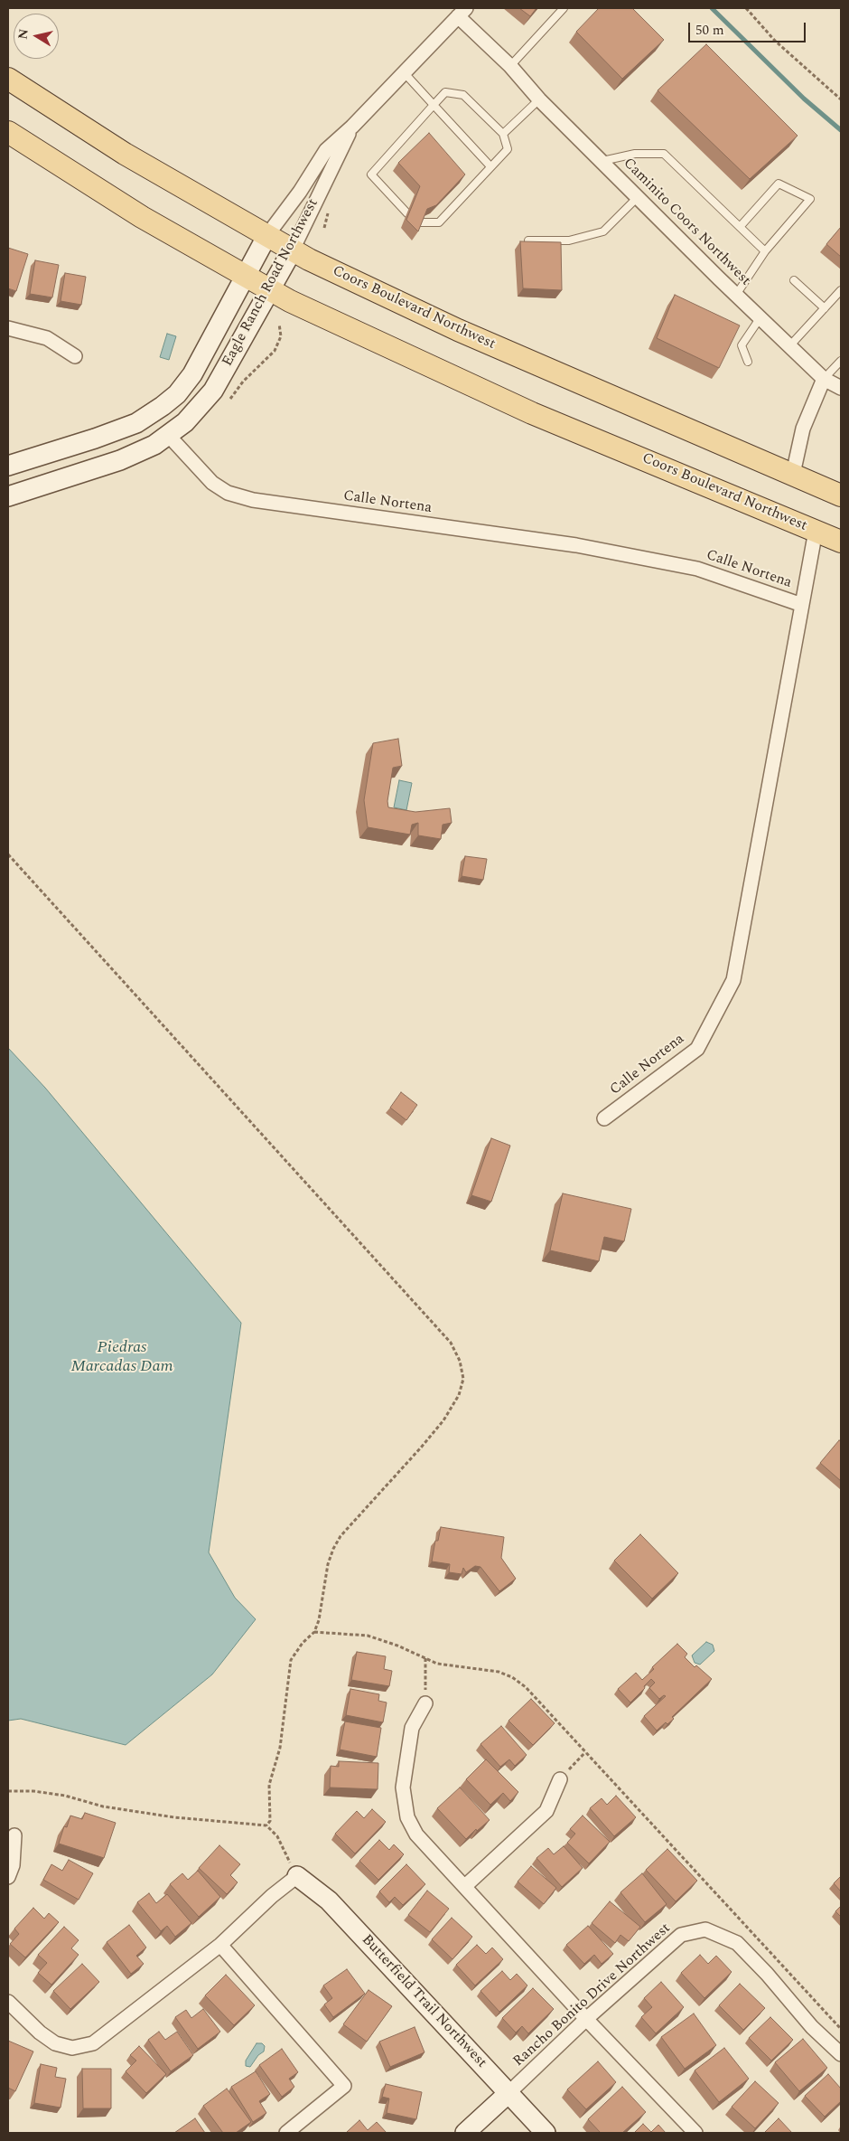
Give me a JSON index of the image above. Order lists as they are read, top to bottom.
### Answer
{
  "streets": {
    "main road": ["Coors Boulevard Northwest"],
    "street": [
      "Caminito Coors Northwest",
      "Eagle Ranch Road Northwest",
      "Calle Nortena",
      "Rancho Bonito Drive Northwest",
      "Butterfield Trail Northwest"
    ]
  },
  "crossings": [
    ["Eagle Ranch Road Northwest", "Coors Boulevard Northwest"],
    ["Eagle Ranch Road Northwest", "Calle Nortena"],
    ["Rancho Bonito Drive Northwest", "Butterfield Trail Northwest"]
  ],
  "water": ["Piedras Marcadas Dam"],
  "scale_bar": "50 m",
  "north": "left"
}
